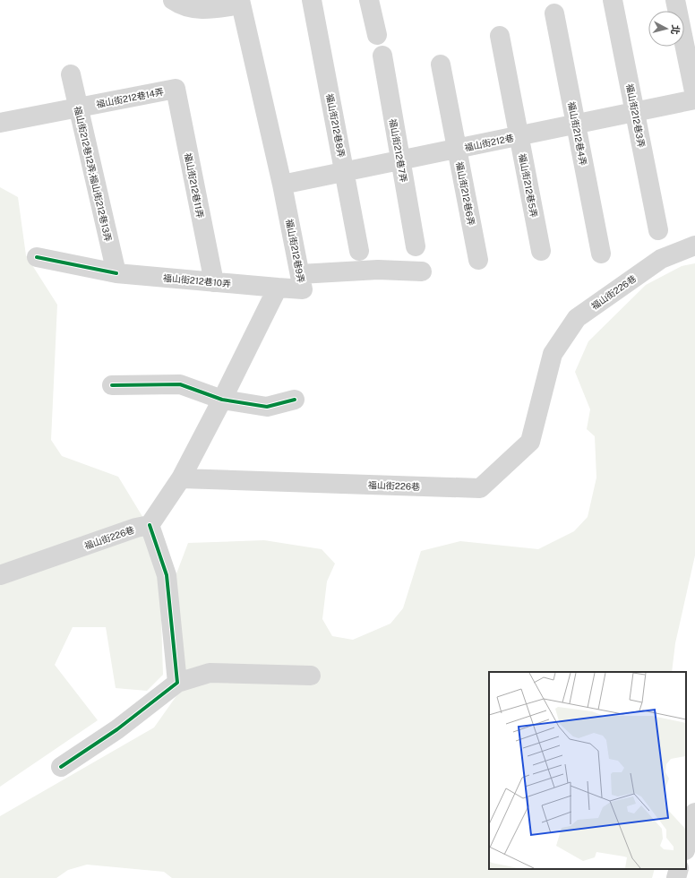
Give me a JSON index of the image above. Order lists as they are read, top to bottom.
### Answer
{
  "streets": {
    "street": [
      "福山街212巷14弄",
      "福山街212巷3弄",
      "福山街212巷8弄",
      "福山街212巷4弄",
      "福山街212巷",
      "福山街212巷7弄",
      "福山街212巷12弄;福山街212巷13弄",
      "福山街212巷11弄",
      "福山街212巷5弄",
      "福山街212巷6弄",
      "福山街212巷9弄",
      "福山街212巷10弄",
      "福山街226巷"
    ]
  },
  "crossings": [
    ["福山街212巷14弄", "福山街212巷12弄;福山街212巷13弄"],
    ["福山街212巷14弄", "福山街212巷11弄"],
    ["福山街212巷3弄", "福山街212巷"],
    ["福山街212巷8弄", "福山街212巷"],
    ["福山街212巷4弄", "福山街212巷"],
    ["福山街212巷", "福山街212巷7弄"],
    ["福山街212巷", "福山街212巷5弄"],
    ["福山街212巷", "福山街212巷6弄"],
    ["福山街212巷", "福山街212巷9弄"],
    ["福山街212巷12弄;福山街212巷13弄", "福山街212巷10弄"],
    ["福山街212巷11弄", "福山街212巷10弄"],
    ["福山街212巷9弄", "福山街212巷10弄"]
  ],
  "north": "right"
}
